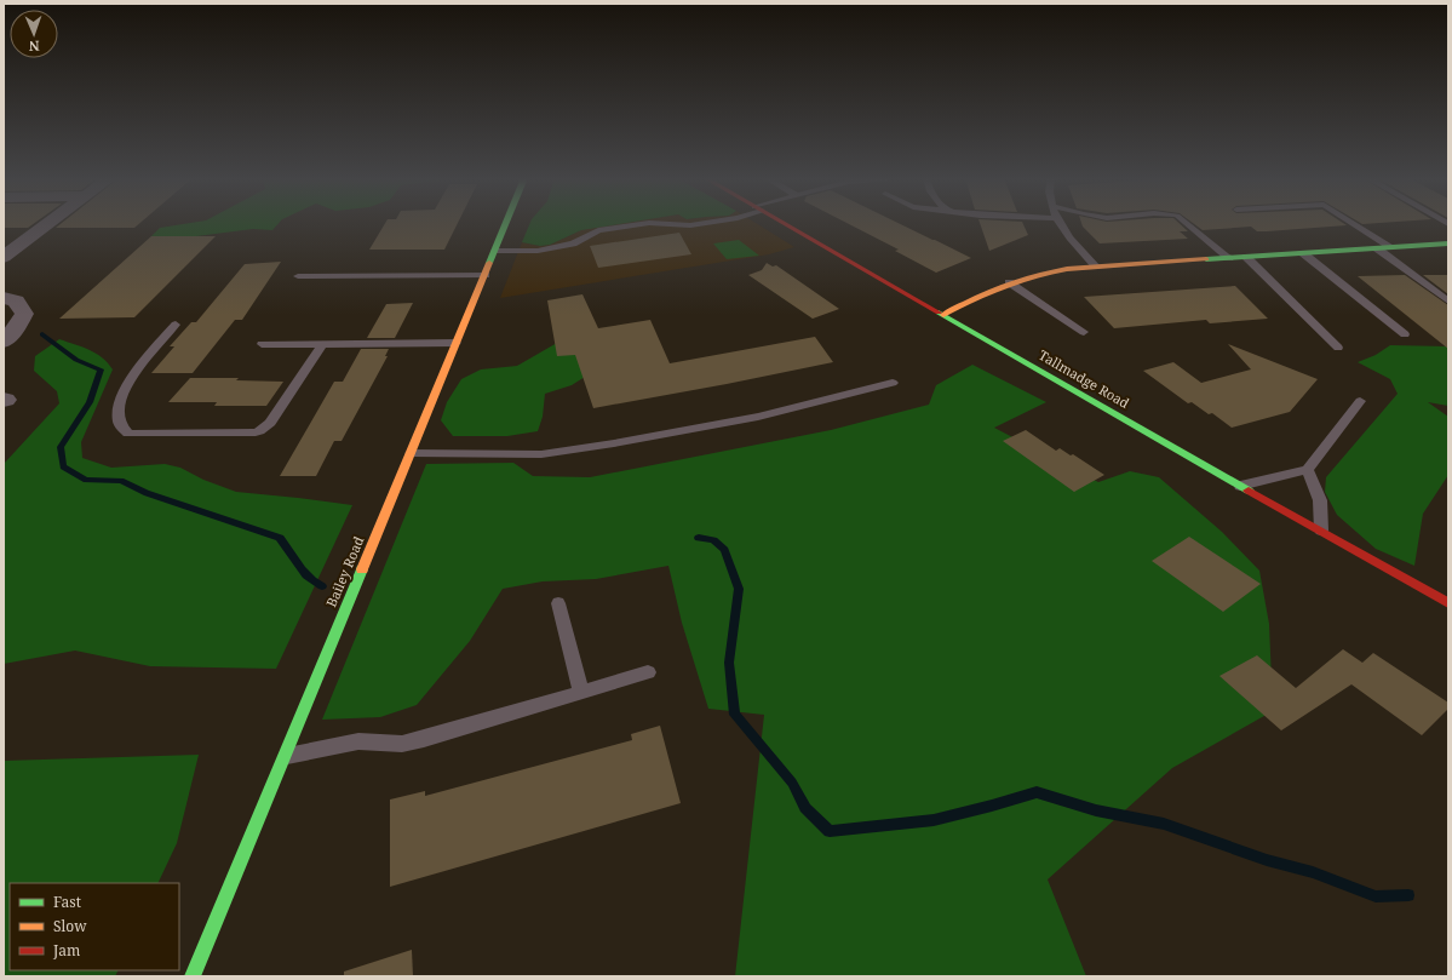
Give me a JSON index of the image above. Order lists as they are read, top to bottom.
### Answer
{
  "streets": {
    "street": ["Tallmadge Road", "Bailey Road"]
  },
  "legend": ["Fast", "Slow", "Jam"],
  "north": "bottom"
}
